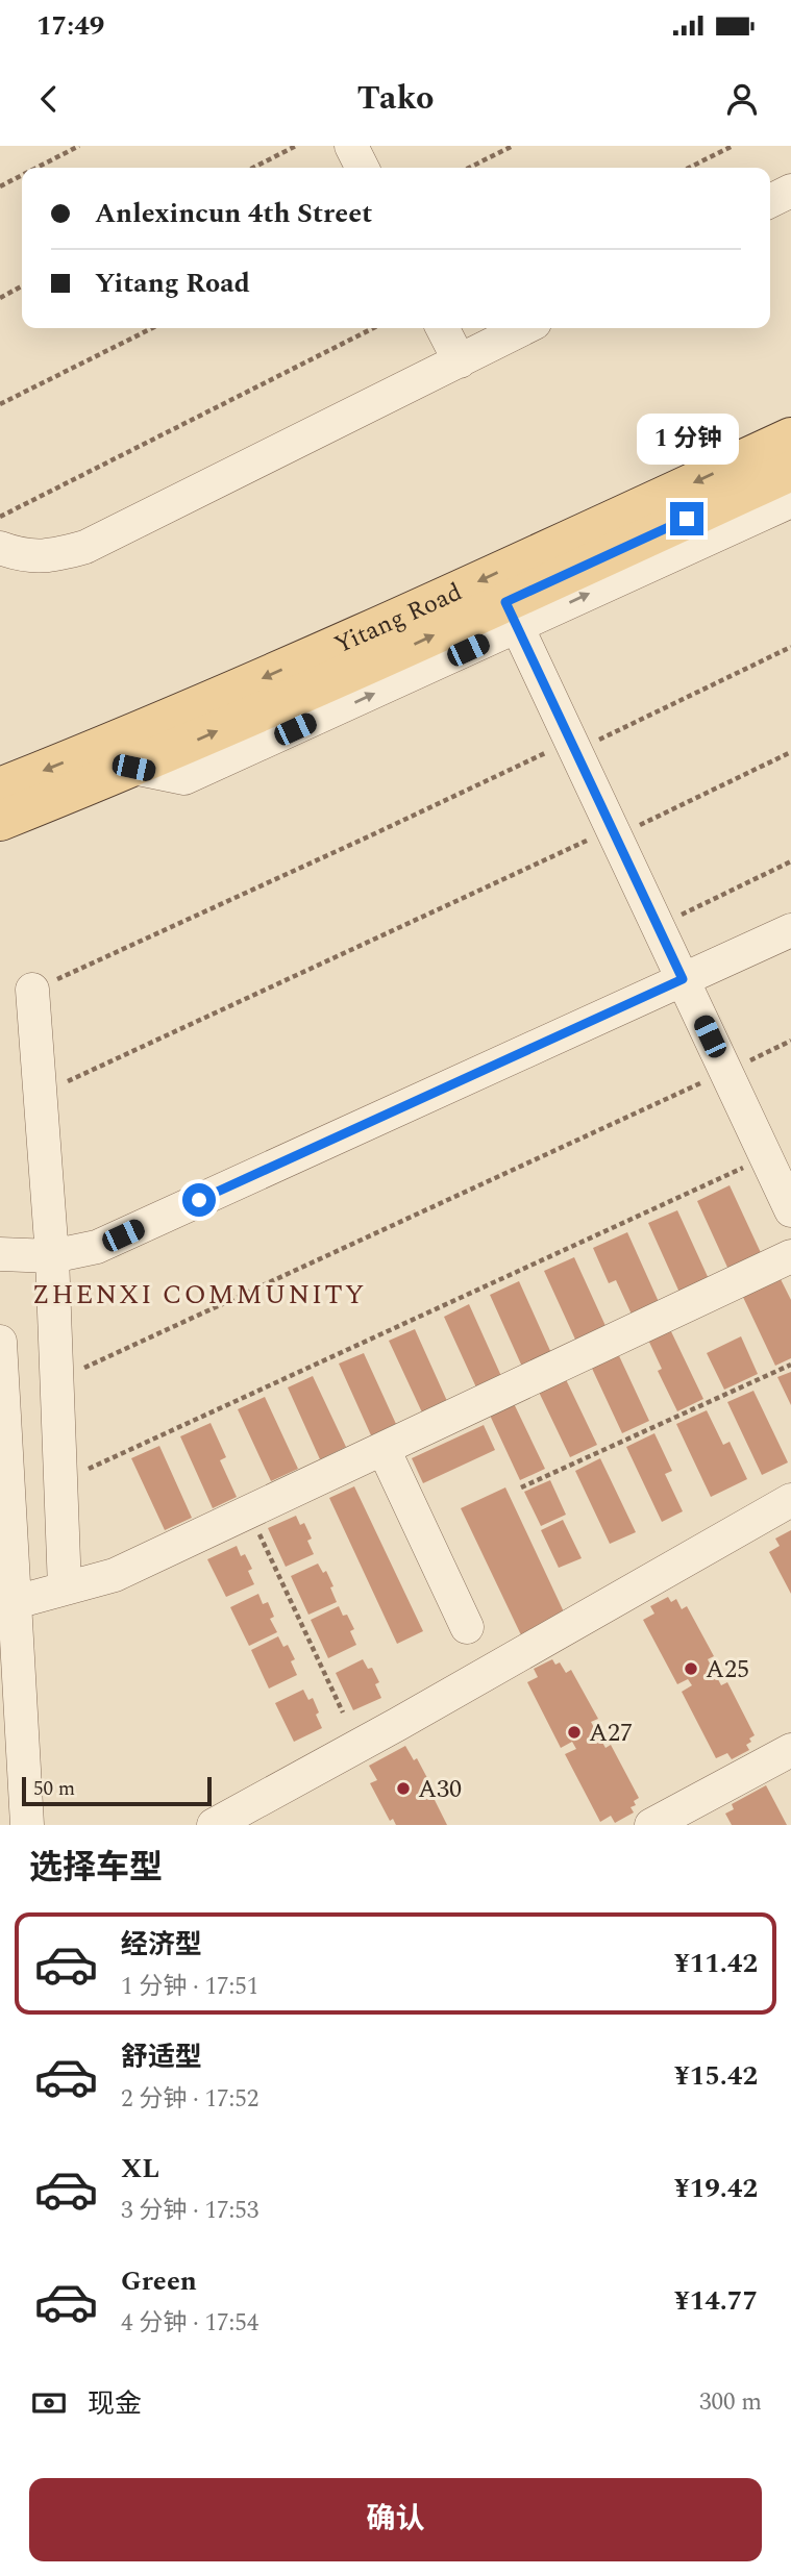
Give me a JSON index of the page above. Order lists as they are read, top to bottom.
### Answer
{
  "streets": {
    "main road": ["Yitang Road"]
  },
  "districts": ["ZHENXI COMMUNITY"],
  "places": ["A25", "A27", "A30"],
  "scale_bar": "50 m",
  "page": {
    "status": "17:49",
    "header": "Tako",
    "banner": ["Anlexincun 4th Street", "Yitang Road"],
    "bubble": "1 分钟",
    "scale": "50 m",
    "heading": "选择车型",
    "list": [
      {
        "name": "经济型",
        "note": "1 分钟 · 17:51",
        "value": "¥11.42"
      },
      {
        "name": "舒适型",
        "note": "2 分钟 · 17:52",
        "value": "¥15.42"
      },
      {
        "name": "XL",
        "note": "3 分钟 · 17:53",
        "value": "¥19.42"
      },
      {
        "name": "Green",
        "note": "4 分钟 · 17:54",
        "value": "¥14.77"
      }
    ],
    "pay": ["现金", "300 m"],
    "buttons": "确认"
  }
}
